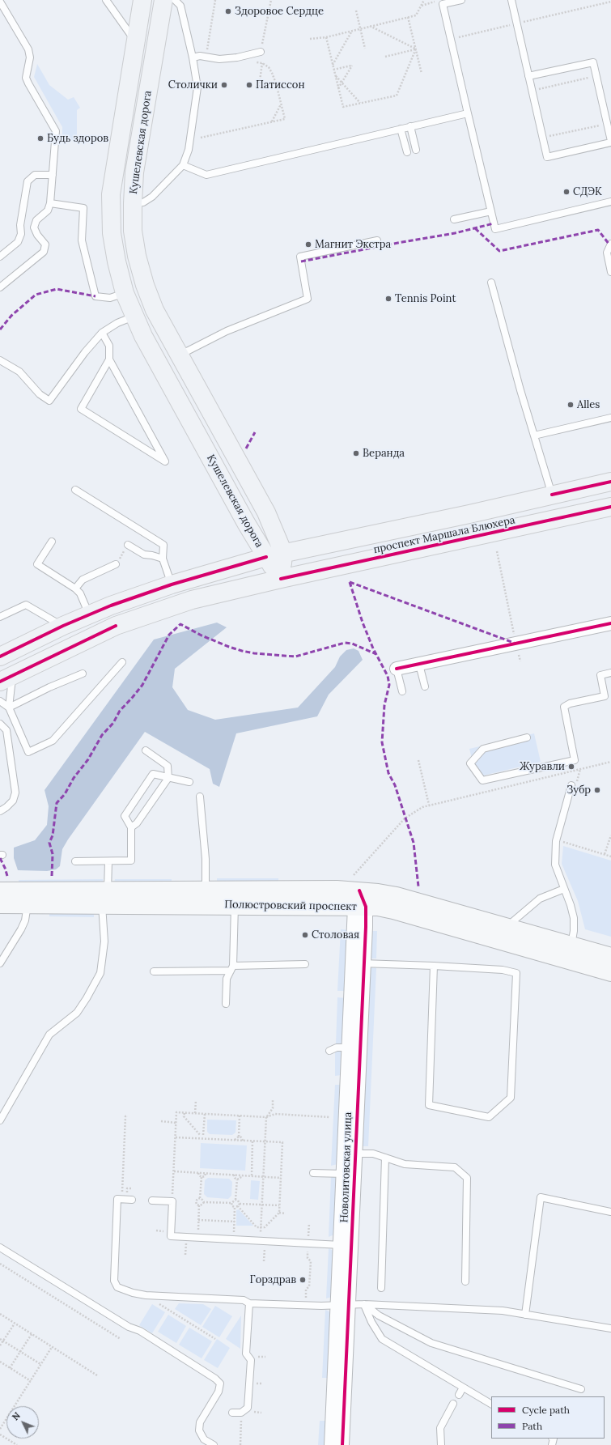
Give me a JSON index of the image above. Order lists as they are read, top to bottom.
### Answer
{
  "streets": {
    "main road": ["Кушелевская дорога", "проспект Маршала Блюхера", "Полюстровский проспект"],
    "street": ["Новолитовская улица"]
  },
  "crossings": [
    ["Кушелевская дорога", "проспект Маршала Блюхера"],
    ["Полюстровский проспект", "Новолитовская улица"]
  ],
  "places": [
    "Здоровое Сердце",
    "Столички",
    "Патиссон",
    "Будь здоров",
    "СДЭК",
    "Магнит Экстра",
    "Tennis Point",
    "Alles",
    "Веранда",
    "Журавли",
    "Зубр",
    "Столовая",
    "Горздрав"
  ],
  "legend": ["Cycle path", "Path"],
  "north": "top left"
}
